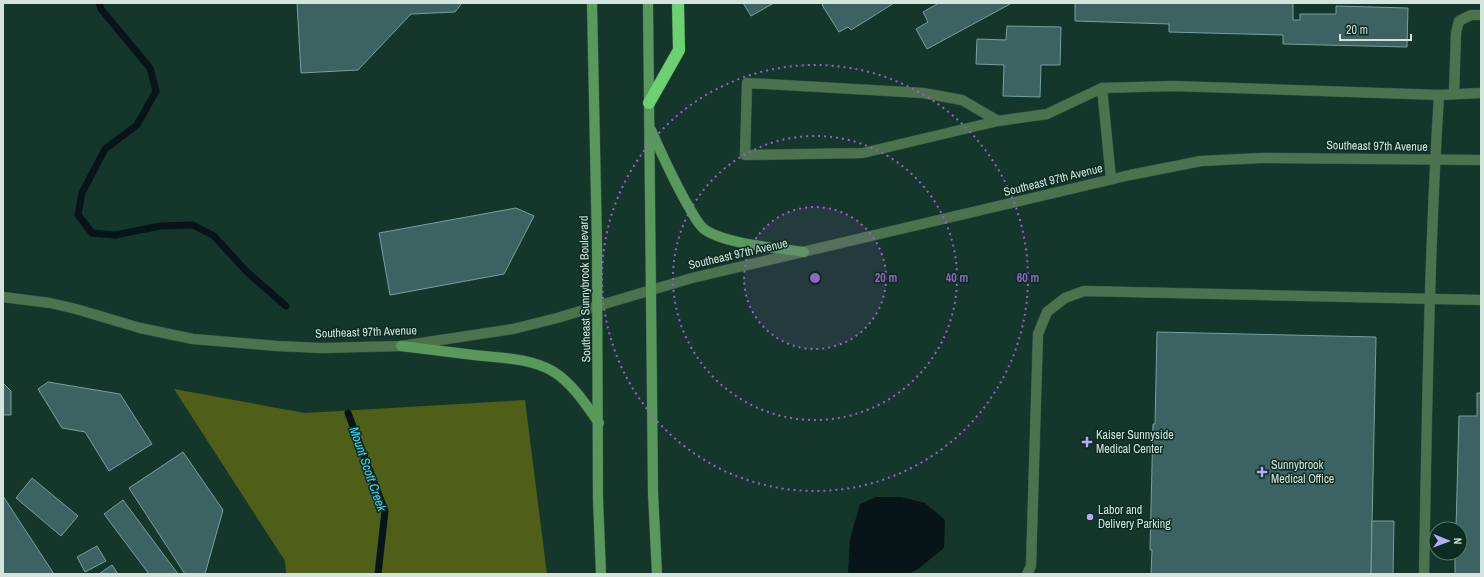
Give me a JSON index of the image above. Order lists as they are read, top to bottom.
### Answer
{
  "streets": {
    "main road": ["Southeast Sunnybrook Boulevard"],
    "street": ["Southeast 97th Avenue"]
  },
  "crossings": [
    ["Southeast 97th Avenue", "Southeast Sunnybrook Boulevard"]
  ],
  "water": ["Mount Scott Creek"],
  "places": {
    "health": ["Kaiser Sunnyside Medical Center", "Sunnybrook Medical Office"],
    "other": ["Labor and Delivery Parking"]
  },
  "scale_bar": "20 m",
  "north": "right",
  "rings": ["20 m", "40 m", "60 m"]
}
